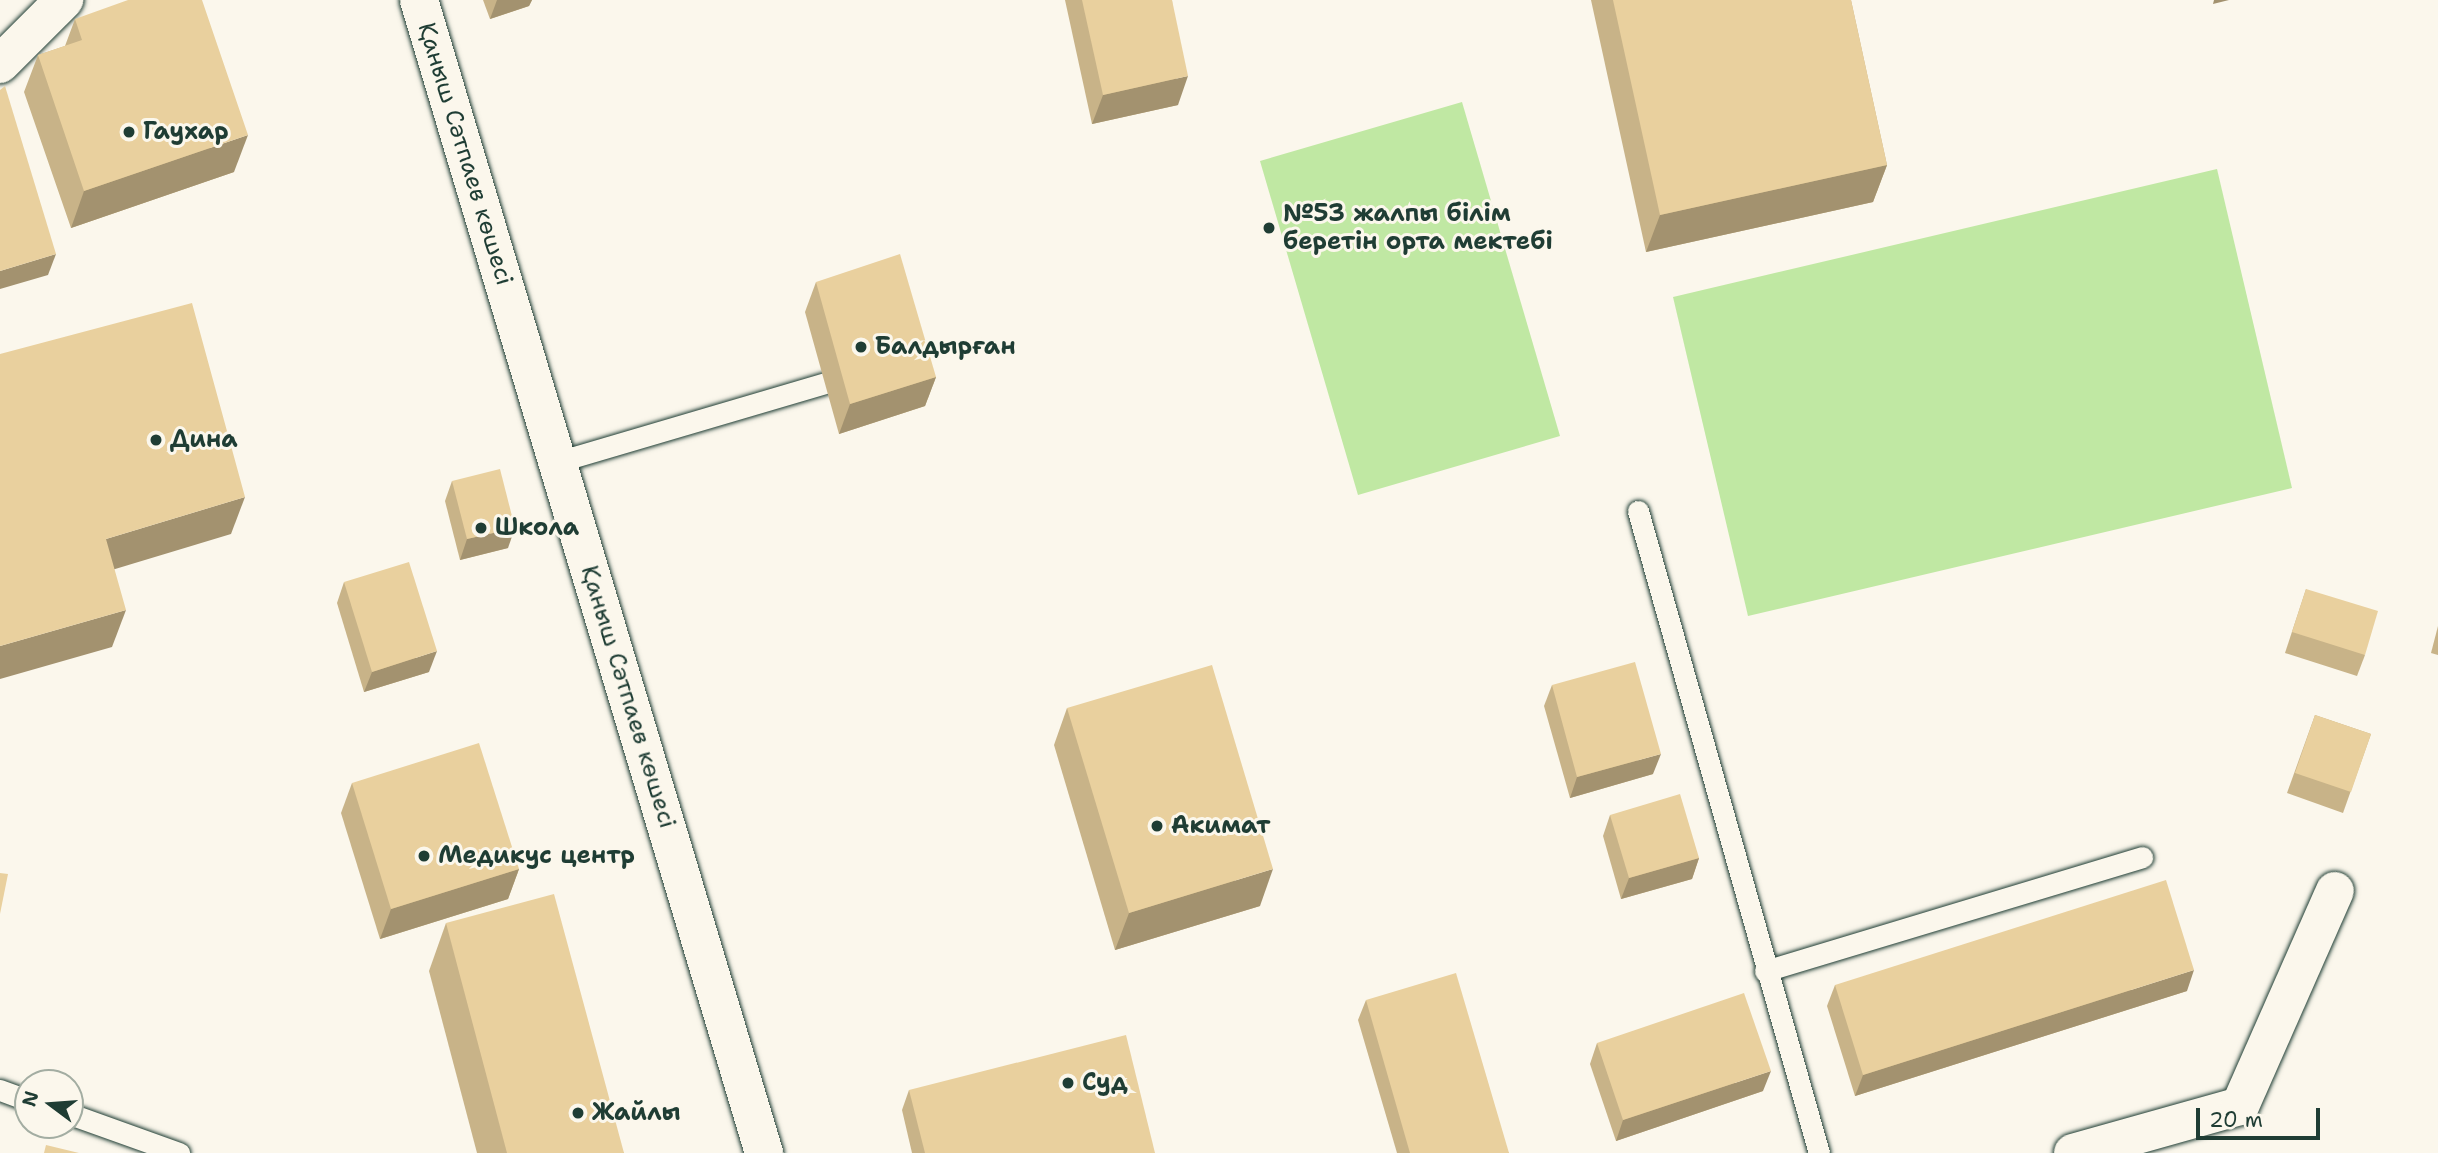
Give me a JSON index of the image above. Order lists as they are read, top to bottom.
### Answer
{
  "streets": {
    "street": ["Қаныш Сәтпаев көшесі"]
  },
  "places": [
    "Гаухар",
    "№53 жалпы білім беретін орта мектебі",
    "Балдырған",
    "Дина",
    "Школа",
    "Акимат",
    "Медикус центр",
    "Суд",
    "Жайлы"
  ],
  "scale_bar": "20 m",
  "north": "left"
}
